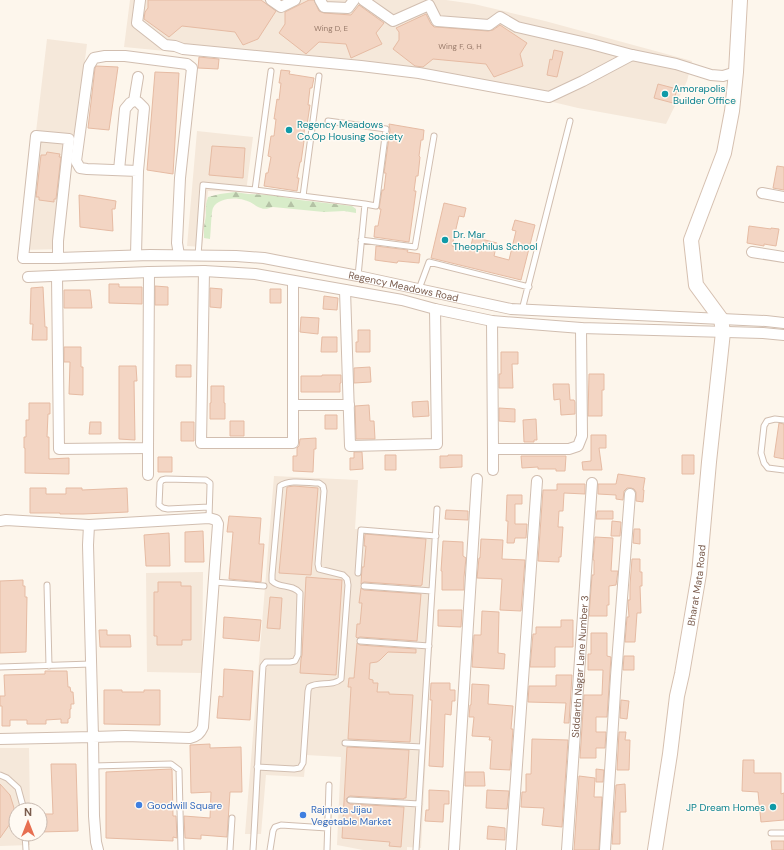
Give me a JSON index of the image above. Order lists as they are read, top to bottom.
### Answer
{
  "streets": {
    "street": ["Regency Meadows Road", "Bharat Mata Road", "Siddarth Nagar Lane Number 3"]
  },
  "crossings": [
    ["Regency Meadows Road", "Bharat Mata Road"]
  ],
  "places": [
    "Amorapolis Builder Office",
    "Regency Meadows Co.Op Housing Society",
    "Dr. Mar Theophilus School",
    "Goodwill Square",
    "JP Dream Homes",
    "Rajmata Jijau Vegetable Market"
  ],
  "house_numbers": ["Wing D, E", "Wing F, G, H"],
  "north": "top"
}
